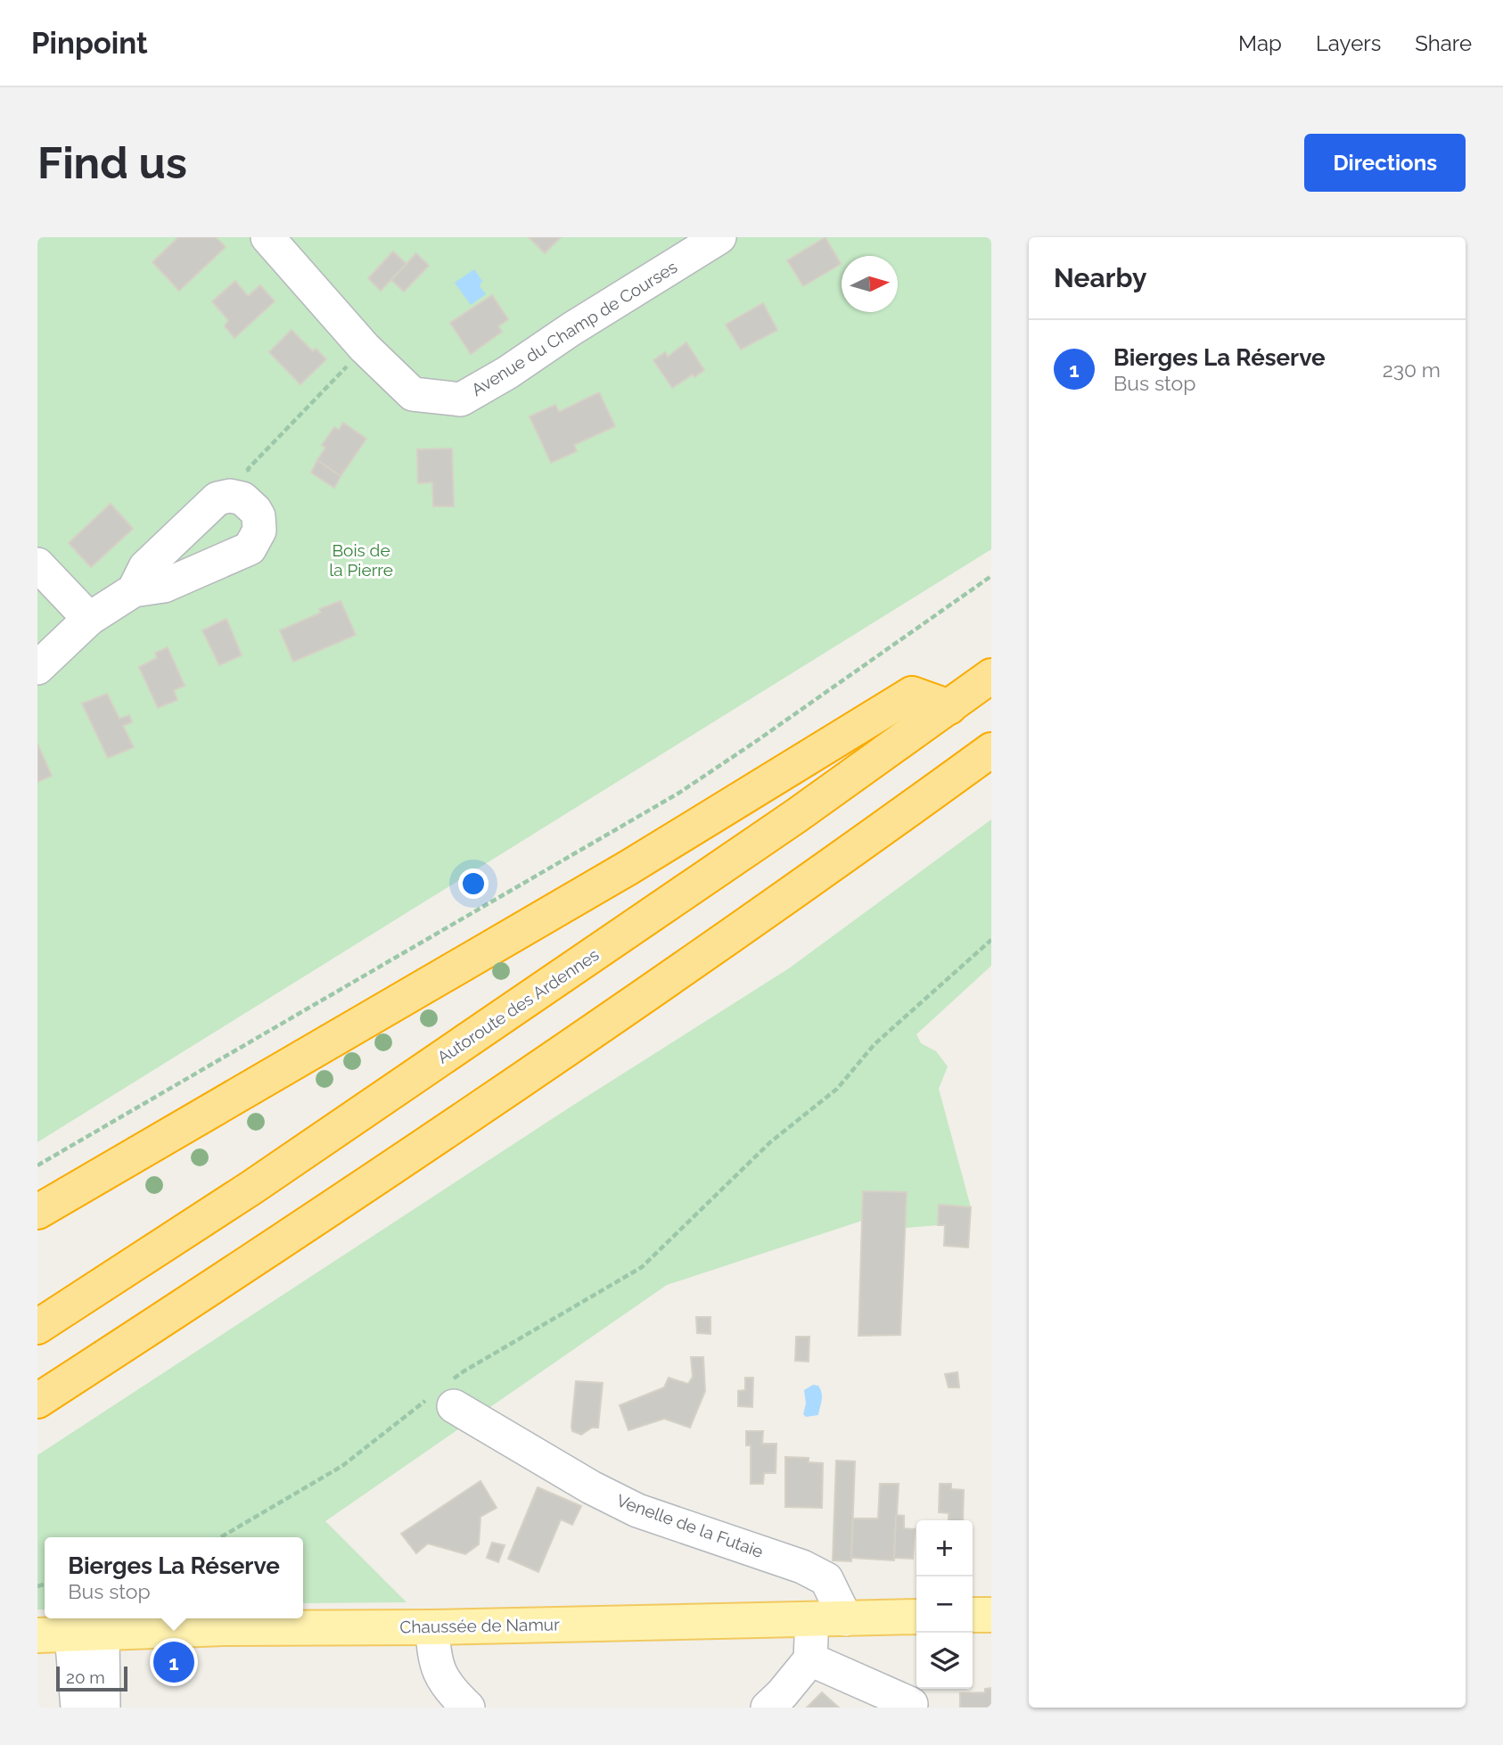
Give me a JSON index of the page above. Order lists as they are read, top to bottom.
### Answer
{
  "streets": {
    "highway": ["Autoroute des Ardennes"],
    "main road": ["Chaussée de Namur"],
    "street": ["Avenue du Champ de Courses", "Venelle de la Futaie"]
  },
  "crossings": [
    ["Venelle de la Futaie", "Chaussée de Namur"]
  ],
  "parks": ["Bois de la Pierre"],
  "scale_bar": "20 m",
  "north": "right",
  "page": {
    "header": "Pinpoint",
    "nav": ["Map", "Layers", "Share"],
    "buttons": "Directions",
    "title": "Find us",
    "heading": "Nearby",
    "list": [
      {
        "mark": "1",
        "name": "Bierges La Réserve",
        "note": "Bus stop",
        "value": "230 m"
      }
    ],
    "map_buttons": ["+", "−"],
    "popup": ["Bierges La Réserve", "Bus stop"],
    "pins": "1",
    "scale": "20 m"
  }
}
